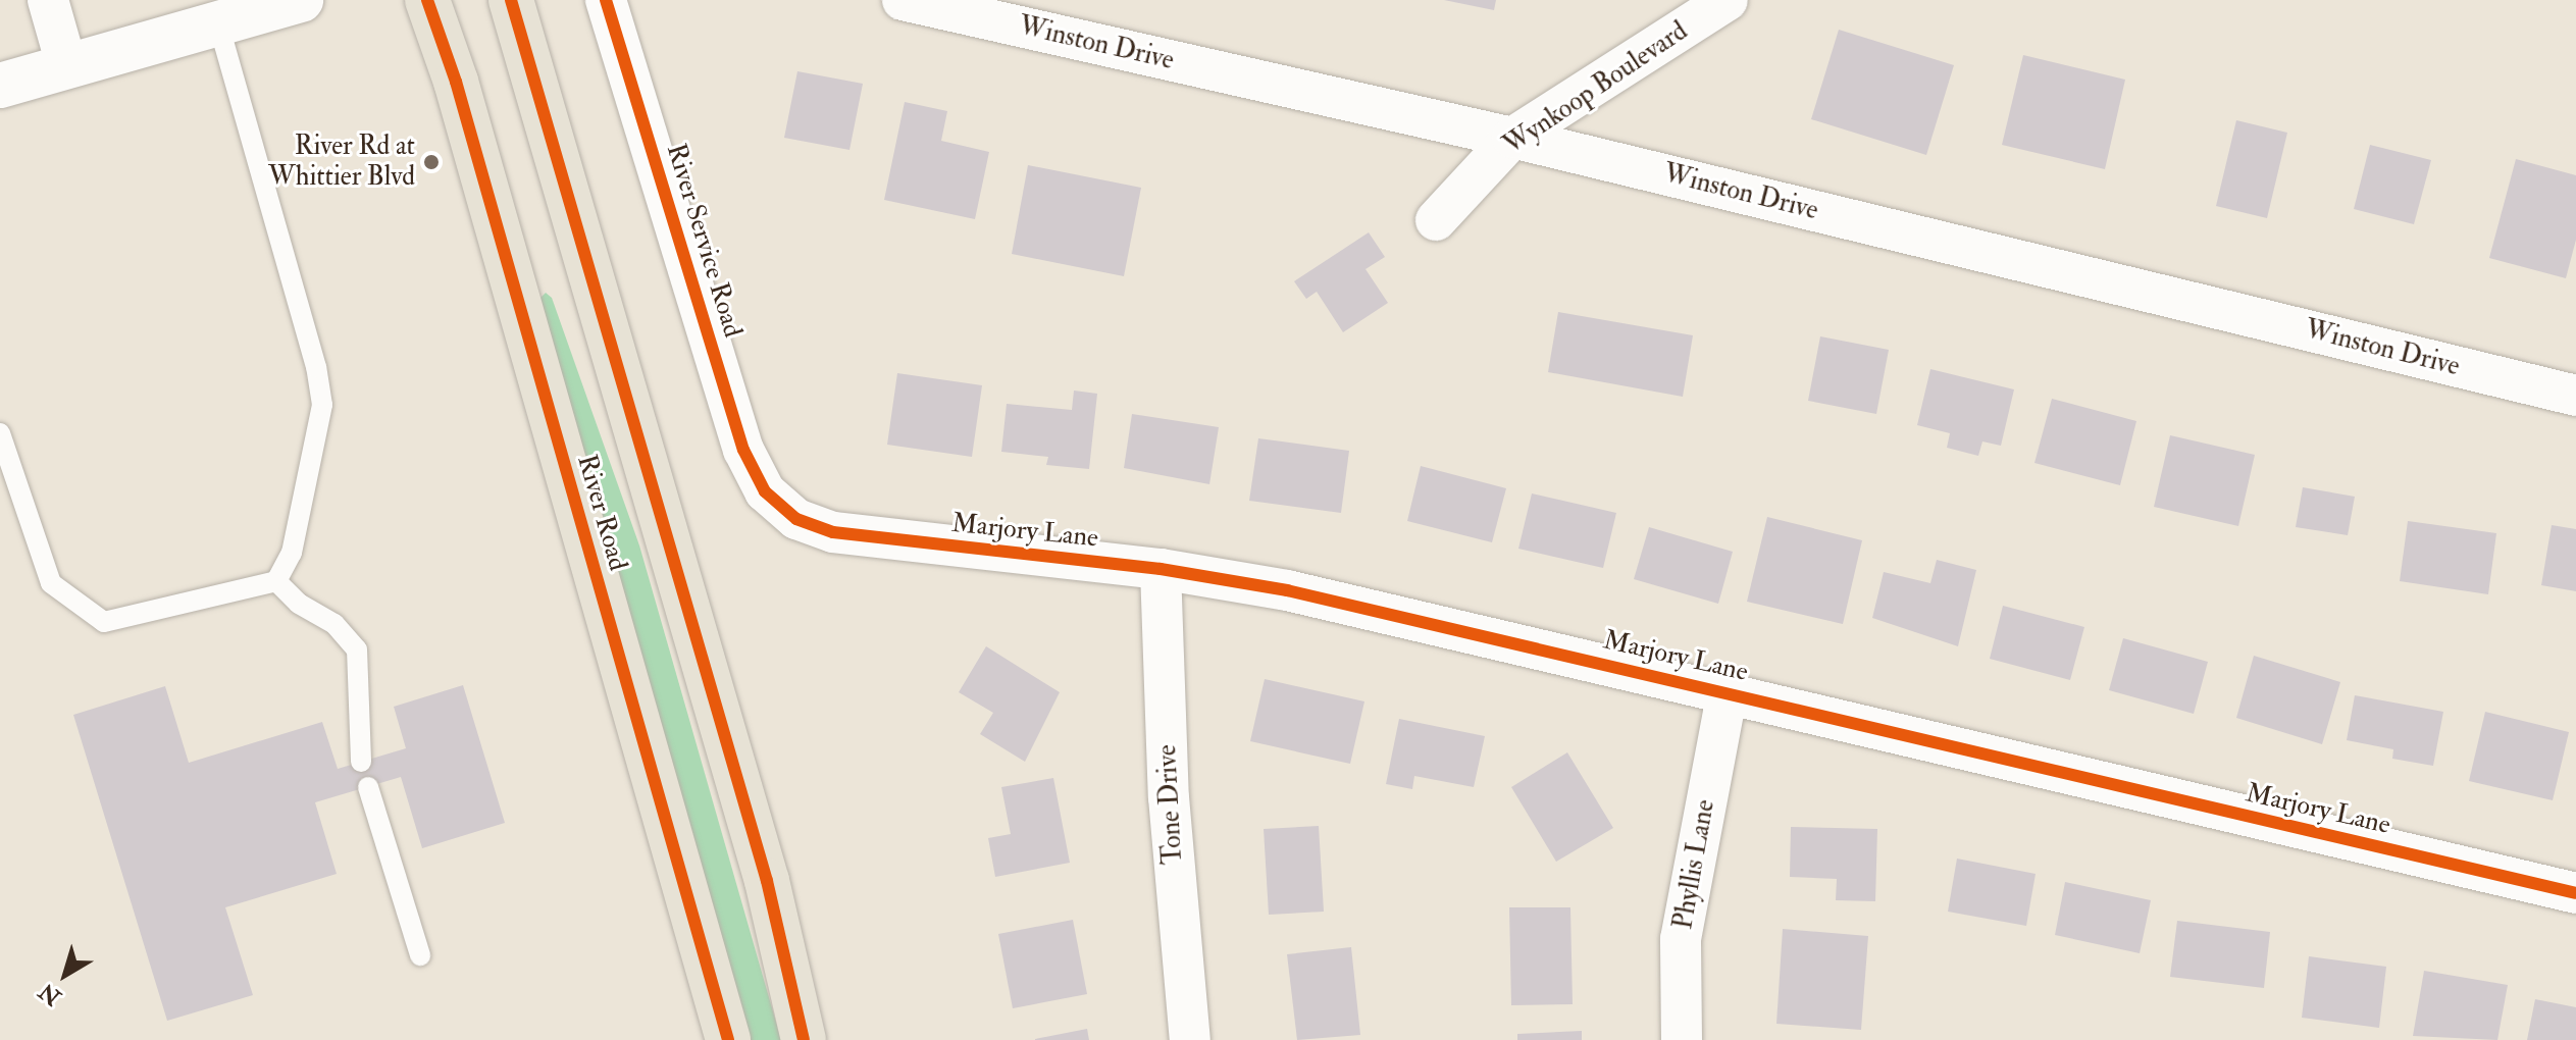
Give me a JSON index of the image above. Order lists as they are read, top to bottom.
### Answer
{
  "streets": {
    "main road": ["River Road"],
    "street": [
      "Winston Drive",
      "Wynkoop Boulevard",
      "River Service Road",
      "Marjory Lane",
      "Tone Drive",
      "Phyllis Lane"
    ]
  },
  "crossings": [
    ["Winston Drive", "Wynkoop Boulevard"],
    ["River Service Road", "Marjory Lane"],
    ["Marjory Lane", "Tone Drive"],
    ["Marjory Lane", "Phyllis Lane"]
  ],
  "places": ["River Rd at Whittier Blvd"],
  "north": "bottom left"
}
